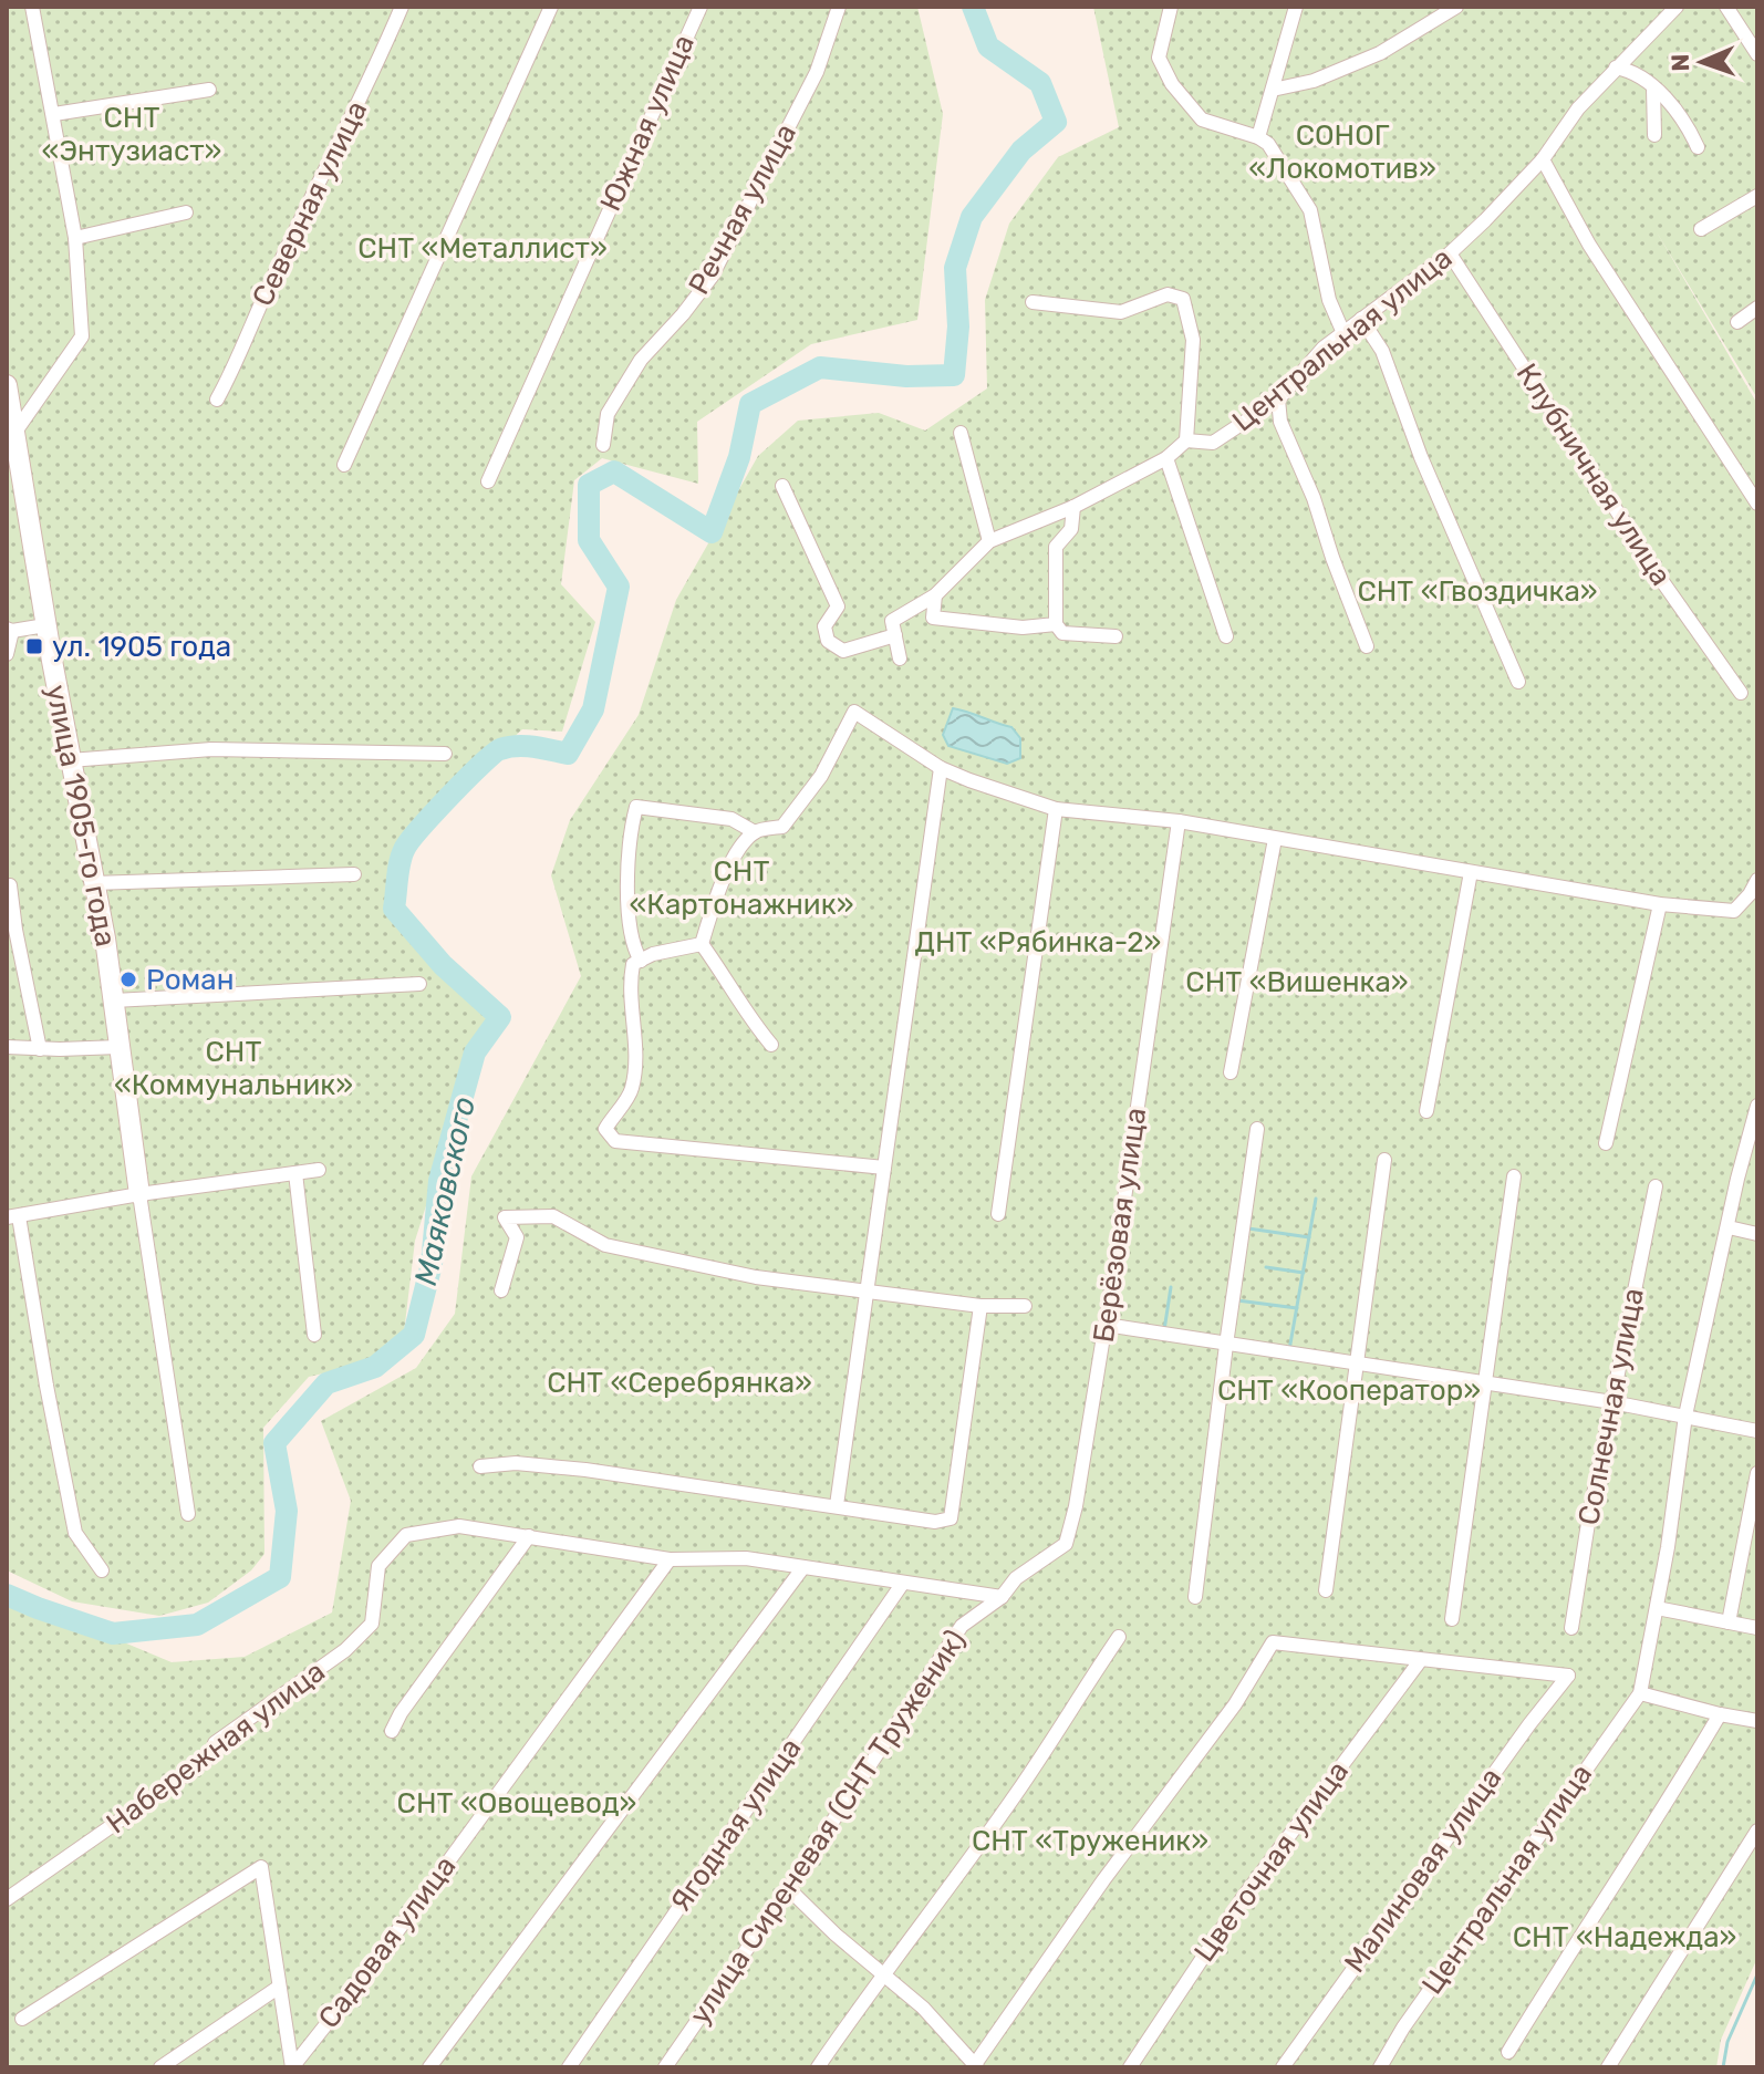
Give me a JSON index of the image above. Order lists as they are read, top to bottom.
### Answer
{
  "streets": {
    "street": [
      "Южная улица",
      "Северная улица",
      "Речная улица",
      "Центральная улица",
      "Клубничная улица",
      "улица 1905-го года",
      "Берёзовая улица",
      "Солнечная улица",
      "Набережная улица",
      "Ягодная улица",
      "улица Сиреневая (СНТ Труженик)",
      "Цветочная улица",
      "Малиновая улица",
      "Садовая улица"
    ]
  },
  "crossings": [
    ["Центральная улица", "Клубничная улица"],
    ["Берёзовая улица", "улица Сиреневая (СНТ Труженик)"],
    ["Цветочная улица", "Малиновая улица"]
  ],
  "water": ["Маяковского"],
  "parks": [
    "СНТ «Энтузиаст»",
    "СОНОГ «Локомотив»",
    "СНТ «Металлист»",
    "СНТ «Гвоздичка»",
    "СНТ «Картонажник»",
    "ДНТ «Рябинка-2»",
    "СНТ «Вишенка»",
    "СНТ «Коммунальник»",
    "СНТ «Серебрянка»",
    "СНТ «Кооператор»",
    "СНТ «Овощевод»",
    "СНТ «Труженик»",
    "СНТ «Надежда»"
  ],
  "places": {
    "transit": ["ул. 1905 года"],
    "other": ["Роман"]
  },
  "north": "left"
}
